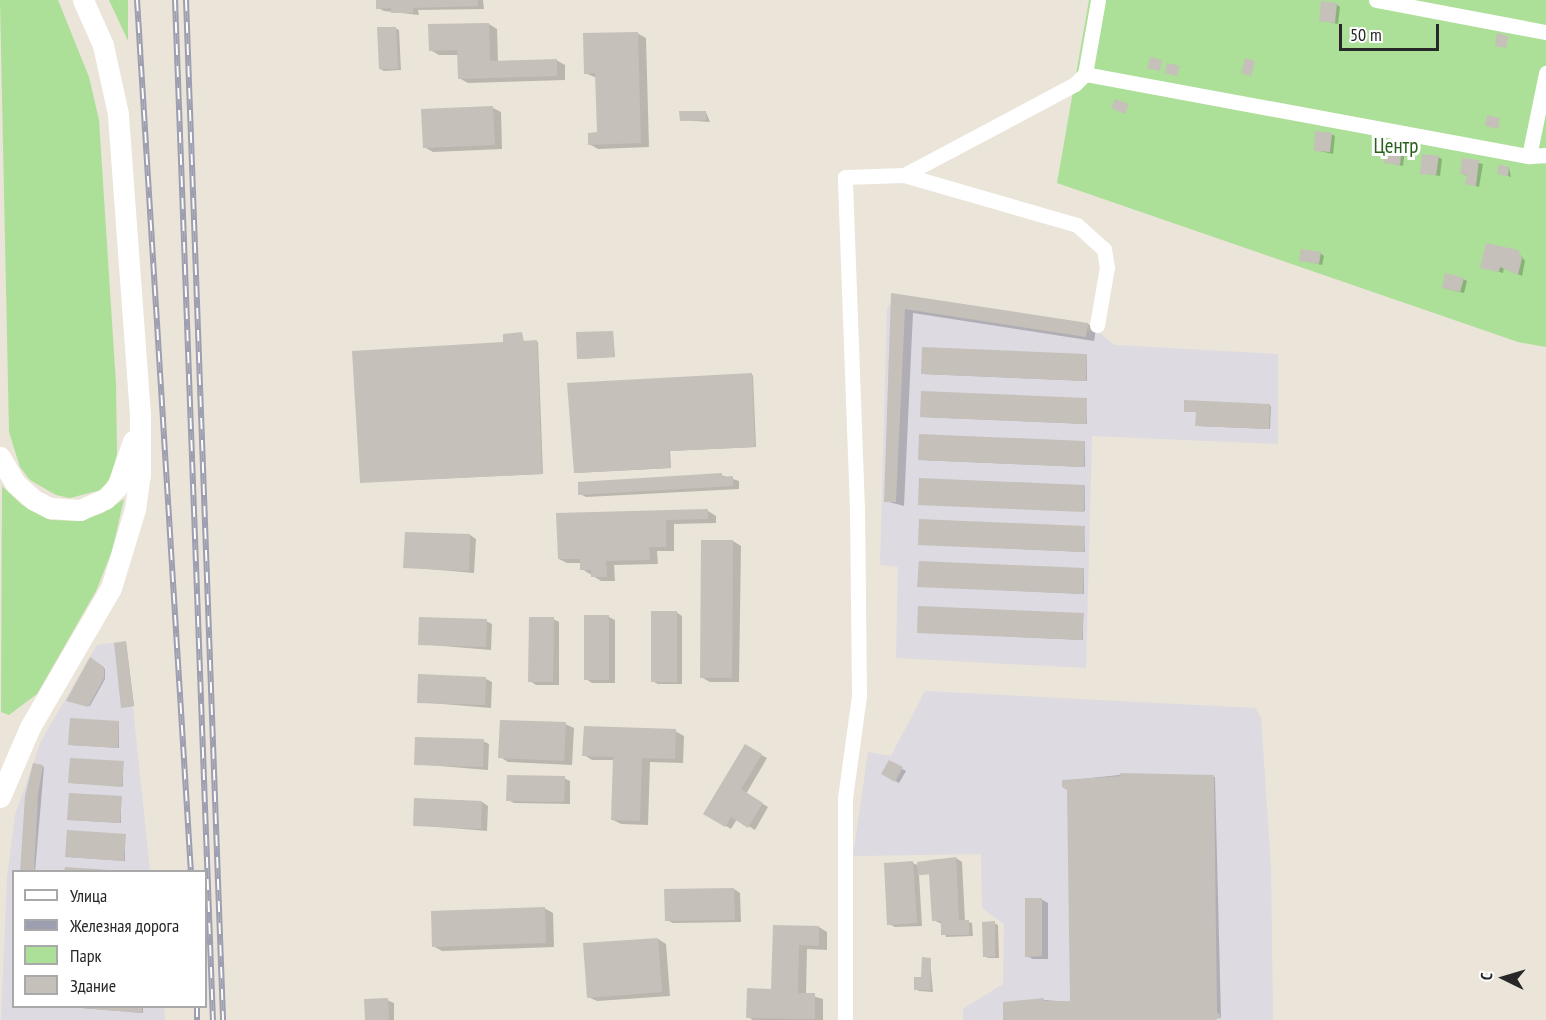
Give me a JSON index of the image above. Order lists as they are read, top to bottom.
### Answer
{
  "parks": ["Центр"],
  "legend": [
    "Улица",
    "Железная дорога",
    "Парк",
    "Здание"
  ],
  "scale_bar": "50 m",
  "north": "left"
}
